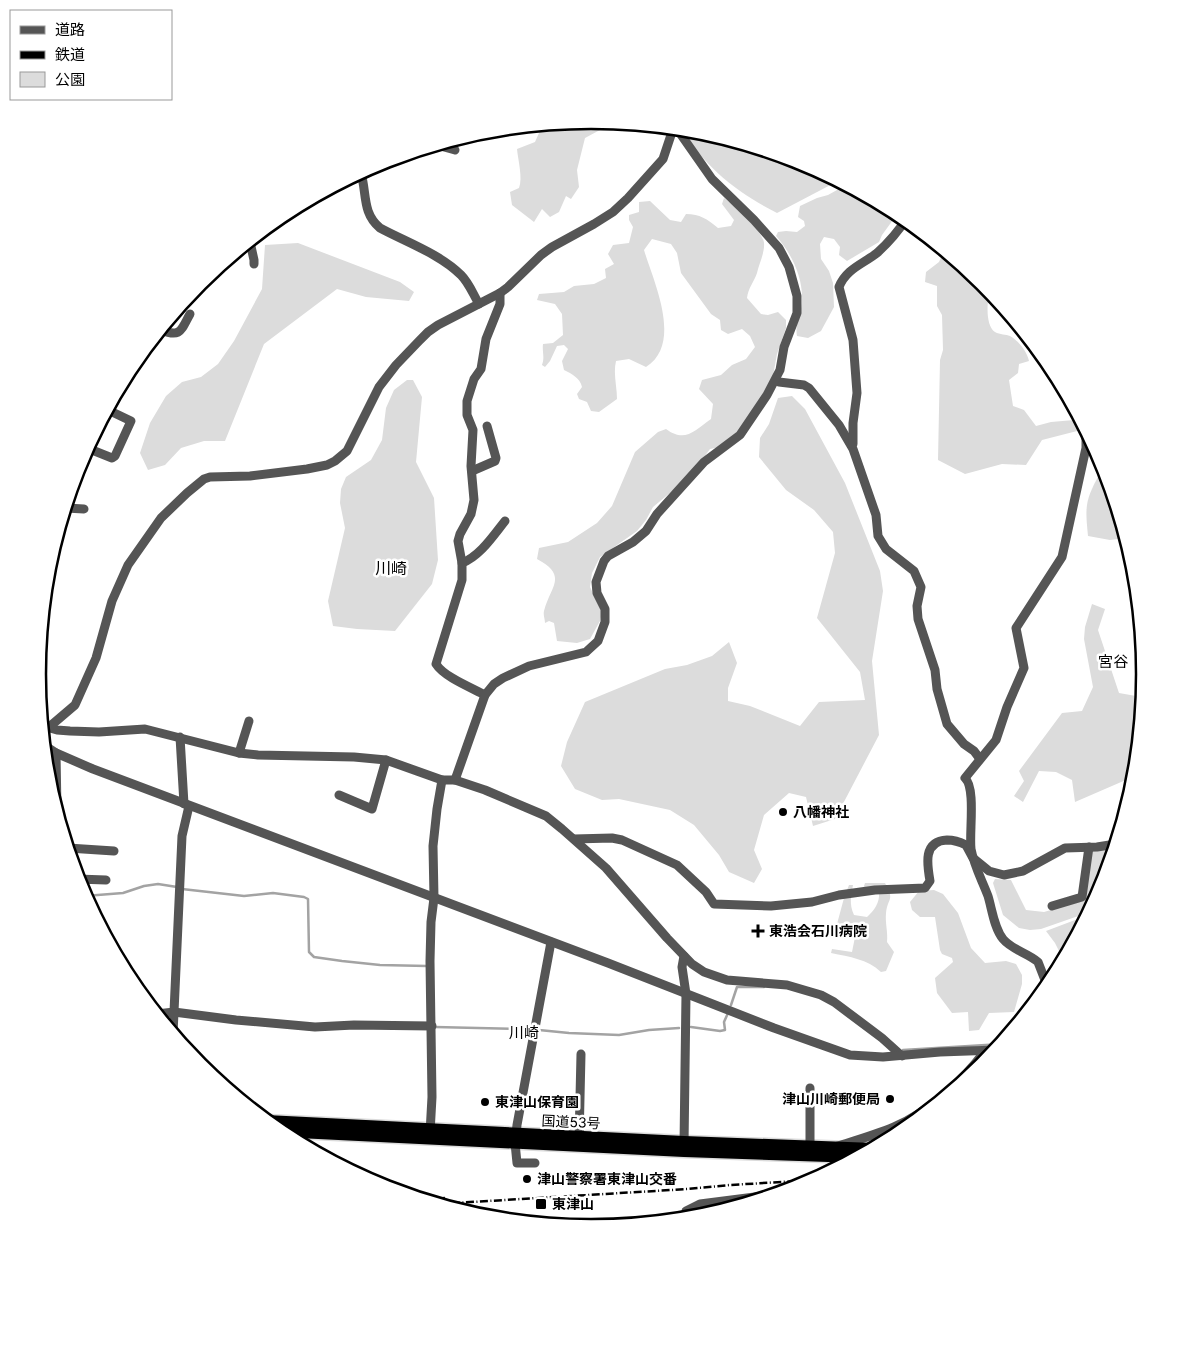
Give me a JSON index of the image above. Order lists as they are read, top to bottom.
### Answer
{
  "streets": {
    "highway": ["国道53号"]
  },
  "districts": ["川崎", "宮谷", "川崎"],
  "places": {
    "other": [
      "八幡神社",
      "津山川崎郵便局",
      "東津山保育園",
      "津山警察署東津山交番"
    ],
    "health": ["東浩会石川病院"],
    "transit": ["東津山"]
  },
  "legend": ["道路", "鉄道", "公園"]
}
